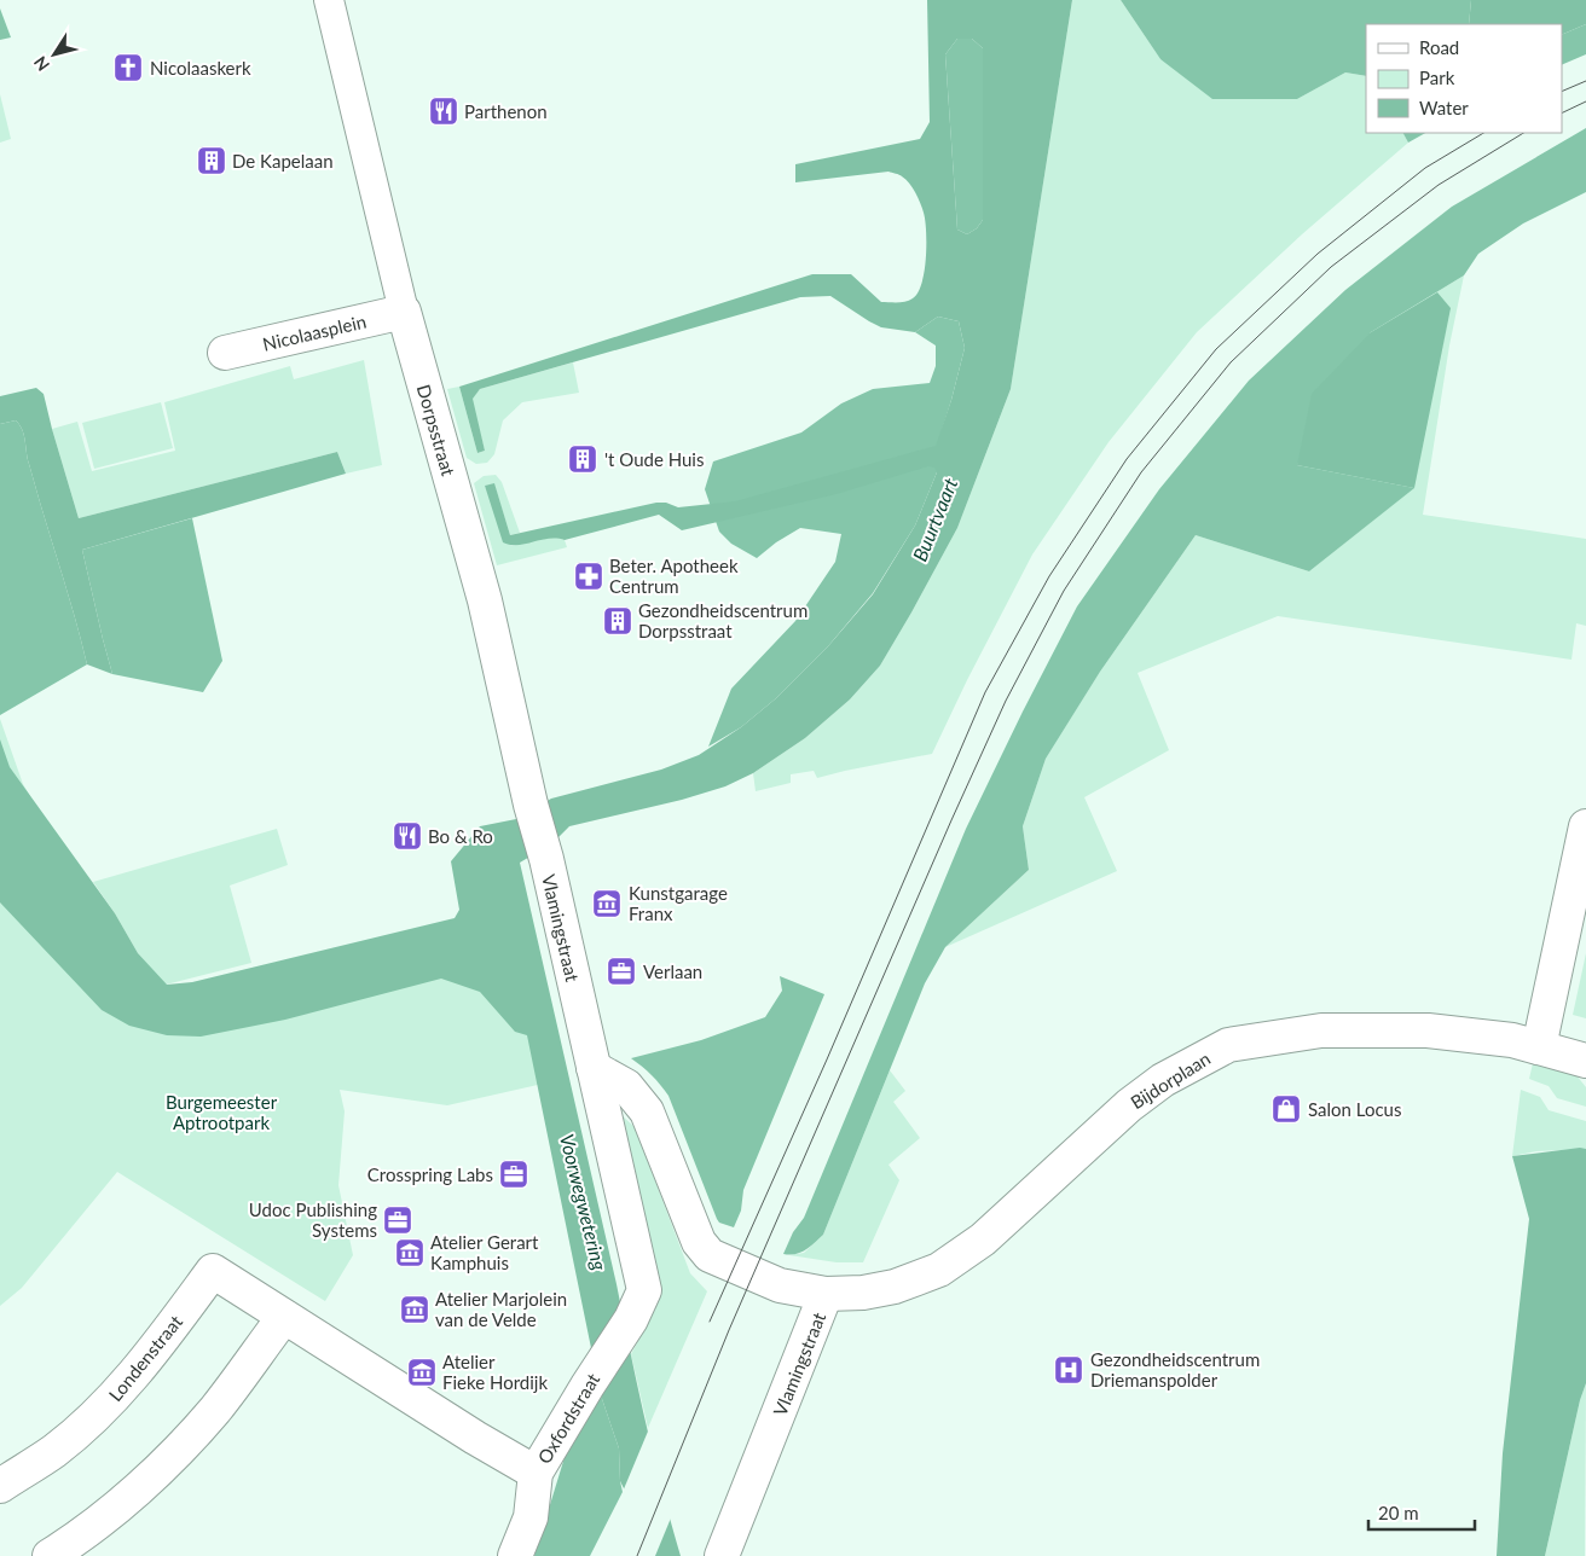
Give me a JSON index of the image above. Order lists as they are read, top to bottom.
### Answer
{
  "streets": {
    "street": [
      "Nicolaasplein",
      "Dorpsstraat",
      "Vlamingstraat",
      "Bijdorplaan",
      "Londenstraat",
      "Oxfordstraat"
    ]
  },
  "crossings": [
    ["Nicolaasplein", "Dorpsstraat"],
    ["Dorpsstraat", "Vlamingstraat"],
    ["Vlamingstraat", "Bijdorplaan"],
    ["Vlamingstraat", "Oxfordstraat"],
    ["Londenstraat", "Oxfordstraat"]
  ],
  "water": ["Buurtvaart", "Voorwegwetering"],
  "parks": ["Burgemeester Aptrootpark"],
  "places": {
    "church": ["Nicolaaskerk"],
    "restaurant": ["Parthenon", "Bo & Ro"],
    "building": ["De Kapelaan", "'t Oude Huis", "Gezondheidscentrum Dorpsstraat"],
    "pharmacy": ["Beter. Apotheek Centrum"],
    "museum": [
      "Kunstgarage Franx",
      "Atelier Gerart Kamphuis",
      "Atelier Marjolein van de Velde",
      "Atelier Fieke Hordijk"
    ],
    "office": ["Verlaan", "Crosspring Labs", "Udoc Publishing Systems"],
    "shop": ["Salon Locus"],
    "hospital": ["Gezondheidscentrum Driemanspolder"]
  },
  "legend": ["Road", "Park", "Water"],
  "scale_bar": "20 m",
  "north": "bottom left"
}
